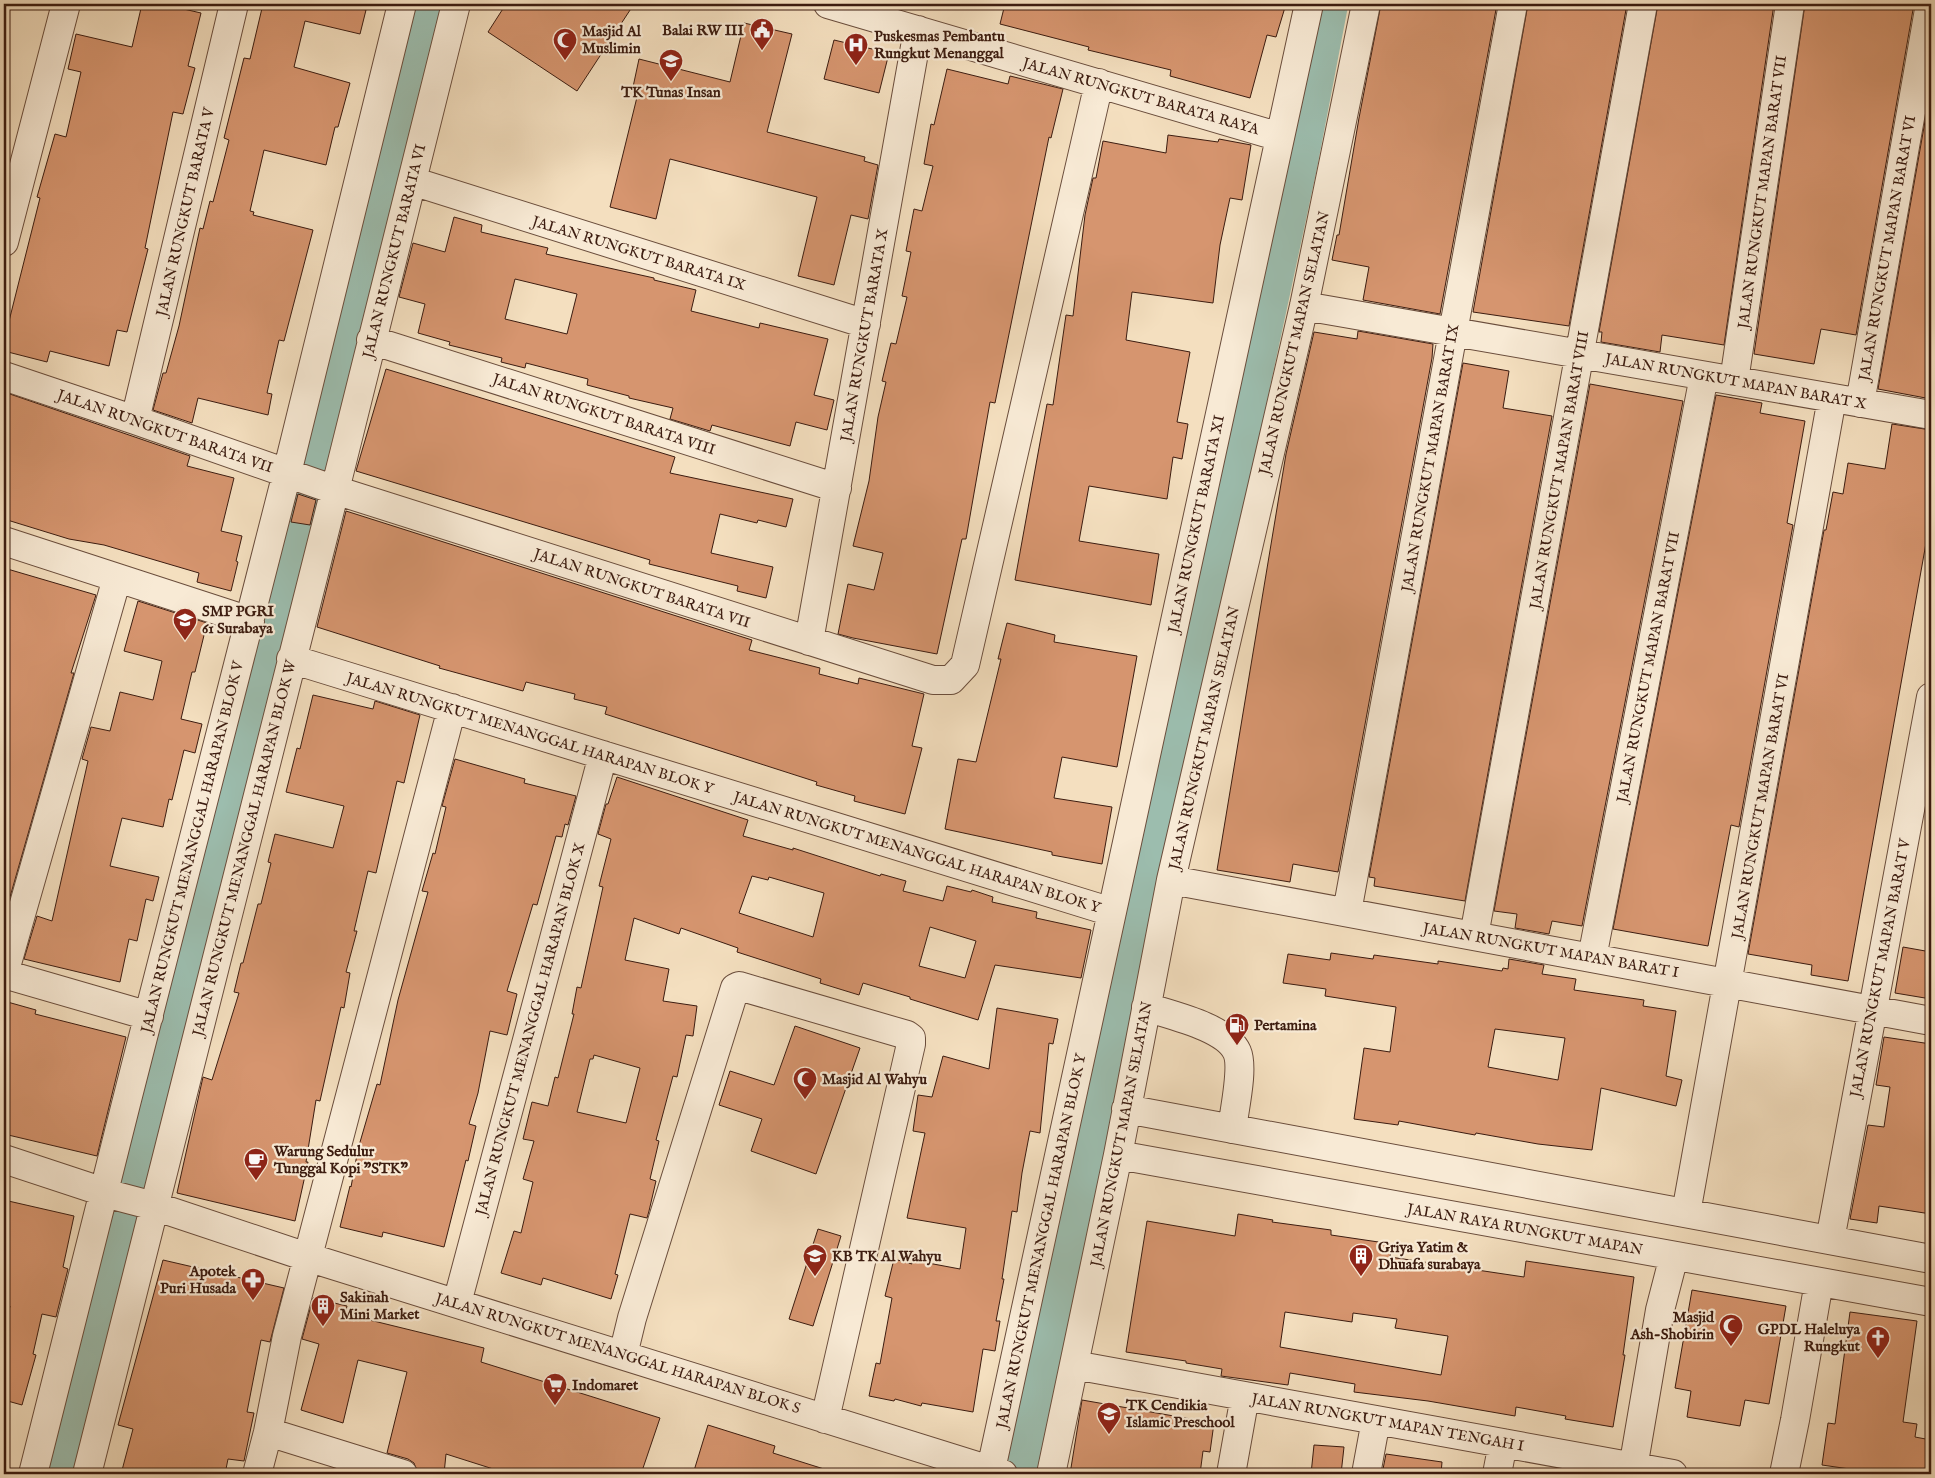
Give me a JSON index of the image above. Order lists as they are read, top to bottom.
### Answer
{
  "streets": {
    "street": [
      "JALAN RUNGKUT BARATA RAYA",
      "JALAN RUNGKUT MAPAN BARAT VII",
      "JALAN RUNGKUT BARATA V",
      "JALAN RUNGKUT MAPAN BARAT VI",
      "JALAN RUNGKUT BARATA VI",
      "JALAN RUNGKUT BARATA IX",
      "JALAN RUNGKUT BARATA X",
      "JALAN RUNGKUT MAPAN SELATAN",
      "JALAN RUNGKUT MAPAN BARAT X",
      "JALAN RUNGKUT BARATA VIII",
      "JALAN RUNGKUT BARATA VII",
      "JALAN RUNGKUT MAPAN BARAT IX",
      "JALAN RUNGKUT MAPAN BARAT VIII",
      "JALAN RUNGKUT BARATA XI",
      "JALAN RUNGKUT MENANGGAL HARAPAN BLOK Y",
      "JALAN RUNGKUT MENANGGAL HARAPAN BLOK V",
      "JALAN RUNGKUT MENANGGAL HARAPAN BLOK W",
      "JALAN RUNGKUT MAPAN BARAT I",
      "JALAN RUNGKUT MAPAN BARAT V",
      "JALAN RUNGKUT MENANGGAL HARAPAN BLOK X",
      "JALAN RAYA RUNGKUT MAPAN",
      "JALAN RUNGKUT MENANGGAL HARAPAN BLOK S",
      "JALAN RUNGKUT MAPAN TENGAH I"
    ]
  },
  "crossings": [
    ["JALAN RUNGKUT BARATA RAYA", "JALAN RUNGKUT BARATA X"],
    ["JALAN RUNGKUT BARATA RAYA", "JALAN RUNGKUT BARATA VII"],
    ["JALAN RUNGKUT BARATA RAYA", "JALAN RUNGKUT BARATA XI"],
    ["JALAN RUNGKUT MAPAN BARAT VII", "JALAN RUNGKUT MAPAN BARAT X"],
    ["JALAN RUNGKUT MAPAN BARAT VII", "JALAN RUNGKUT MAPAN BARAT I"],
    ["JALAN RUNGKUT BARATA V", "JALAN RUNGKUT BARATA VII"],
    ["JALAN RUNGKUT MAPAN BARAT VI", "JALAN RUNGKUT MAPAN BARAT X"],
    ["JALAN RUNGKUT MAPAN BARAT VI", "JALAN RUNGKUT MAPAN BARAT I"],
    ["JALAN RUNGKUT BARATA VI", "JALAN RUNGKUT BARATA IX"],
    ["JALAN RUNGKUT BARATA VI", "JALAN RUNGKUT BARATA VIII"],
    ["JALAN RUNGKUT BARATA VI", "JALAN RUNGKUT BARATA VII"],
    ["JALAN RUNGKUT BARATA VI", "JALAN RUNGKUT MENANGGAL HARAPAN BLOK V"],
    ["JALAN RUNGKUT BARATA VI", "JALAN RUNGKUT MENANGGAL HARAPAN BLOK W"],
    ["JALAN RUNGKUT BARATA IX", "JALAN RUNGKUT BARATA X"],
    ["JALAN RUNGKUT BARATA X", "JALAN RUNGKUT BARATA VIII"],
    ["JALAN RUNGKUT BARATA X", "JALAN RUNGKUT BARATA VII"],
    ["JALAN RUNGKUT MAPAN SELATAN", "JALAN RUNGKUT MAPAN BARAT X"],
    ["JALAN RUNGKUT MAPAN SELATAN", "JALAN RUNGKUT MAPAN BARAT I"],
    ["JALAN RUNGKUT MAPAN SELATAN", "JALAN RAYA RUNGKUT MAPAN"],
    ["JALAN RUNGKUT MAPAN SELATAN", "JALAN RUNGKUT MAPAN TENGAH I"],
    ["JALAN RUNGKUT MAPAN BARAT X", "JALAN RUNGKUT MAPAN BARAT IX"],
    ["JALAN RUNGKUT MAPAN BARAT X", "JALAN RUNGKUT MAPAN BARAT VIII"],
    ["JALAN RUNGKUT BARATA VII", "JALAN RUNGKUT MENANGGAL HARAPAN BLOK V"],
    ["JALAN RUNGKUT BARATA VII", "JALAN RUNGKUT MENANGGAL HARAPAN BLOK W"],
    ["JALAN RUNGKUT MAPAN BARAT IX", "JALAN RUNGKUT MAPAN BARAT I"],
    ["JALAN RUNGKUT MAPAN BARAT VIII", "JALAN RUNGKUT MAPAN BARAT I"],
    ["JALAN RUNGKUT BARATA XI", "JALAN RUNGKUT MENANGGAL HARAPAN BLOK Y"],
    ["JALAN RUNGKUT MENANGGAL HARAPAN BLOK Y", "JALAN RUNGKUT MENANGGAL HARAPAN BLOK W"],
    ["JALAN RUNGKUT MENANGGAL HARAPAN BLOK Y", "JALAN RUNGKUT MENANGGAL HARAPAN BLOK X"],
    ["JALAN RUNGKUT MENANGGAL HARAPAN BLOK Y", "JALAN RUNGKUT MENANGGAL HARAPAN BLOK S"],
    ["JALAN RUNGKUT MENANGGAL HARAPAN BLOK V", "JALAN RUNGKUT MENANGGAL HARAPAN BLOK W"],
    ["JALAN RUNGKUT MENANGGAL HARAPAN BLOK V", "JALAN RUNGKUT MENANGGAL HARAPAN BLOK S"],
    ["JALAN RUNGKUT MENANGGAL HARAPAN BLOK W", "JALAN RUNGKUT MENANGGAL HARAPAN BLOK S"],
    ["JALAN RUNGKUT MAPAN BARAT I", "JALAN RUNGKUT MAPAN BARAT V"],
    ["JALAN RUNGKUT MENANGGAL HARAPAN BLOK X", "JALAN RUNGKUT MENANGGAL HARAPAN BLOK S"]
  ],
  "places": {
    "public building": ["Balai RW III"],
    "mosque": ["Masjid Al Muslimin", "Masjid Al Wahyu", "Masjid Ash-Shobirin"],
    "hospital": ["Puskesmas Pembantu Rungkut Menanggal"],
    "school or university": [
      "TK Tunas Insan",
      "SMP PGRI 61 Surabaya",
      "KB TK Al Wahyu",
      "TK Cendikia Islamic Preschool"
    ],
    "fuel station": ["Pertamina"],
    "cafe": ["Warung Sedulur Tunggal Kopi \"STK\""],
    "building": ["Griya Yatim & Dhuafa surabaya", "Sakinah Mini Market"],
    "pharmacy": ["Apotek Puri Husada"],
    "church": ["GPDL Haleluya Rungkut"],
    "supermarket": ["Indomaret"]
  }
}
